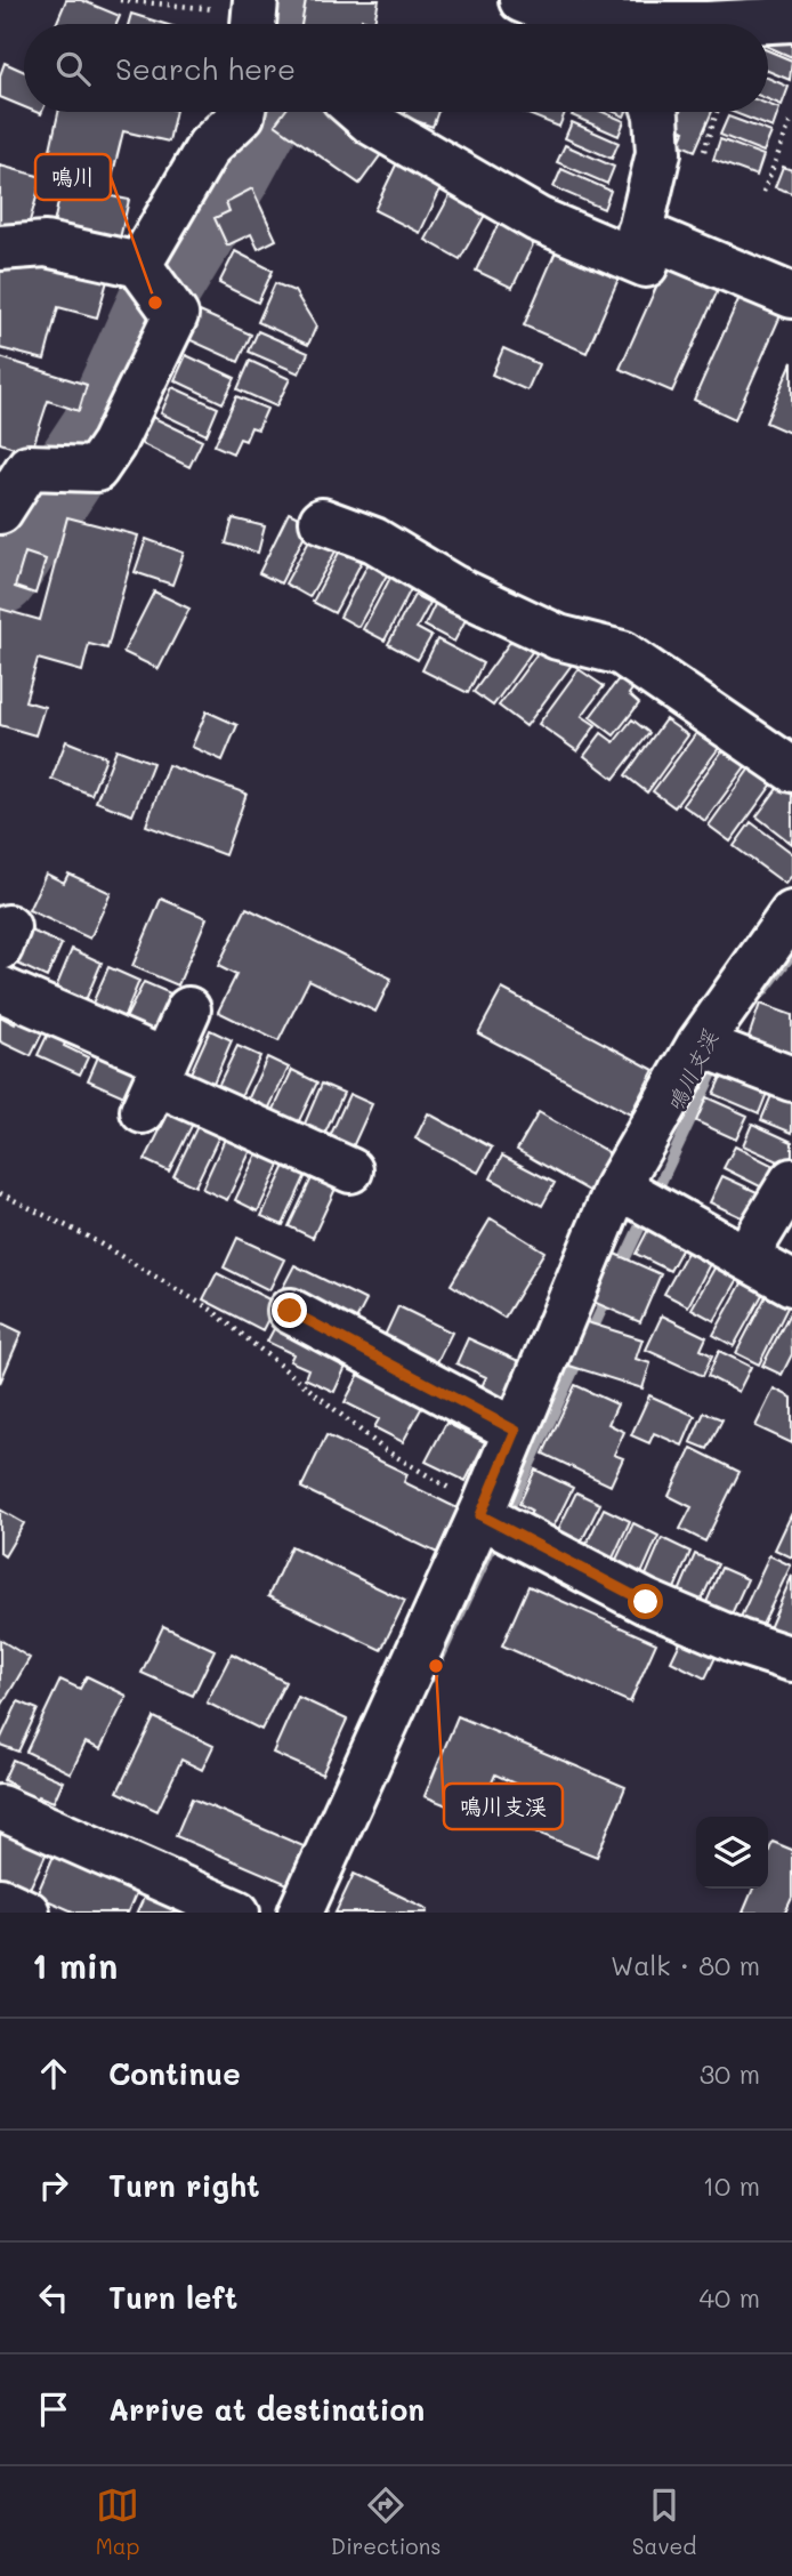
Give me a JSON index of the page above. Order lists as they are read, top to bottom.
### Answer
{
  "water": ["鳴川支渓"],
  "places": ["鳴川", "鳴川支渓"],
  "page": {
    "search": "Search here",
    "heading": ["1 min", "Walk · 80 m"],
    "list": [
      ["Continue", "30 m"],
      ["Turn right", "10 m"],
      ["Turn left", "40 m"],
      "Arrive at destination"
    ],
    "nav": ["Map", "Directions", "Saved"]
  }
}
